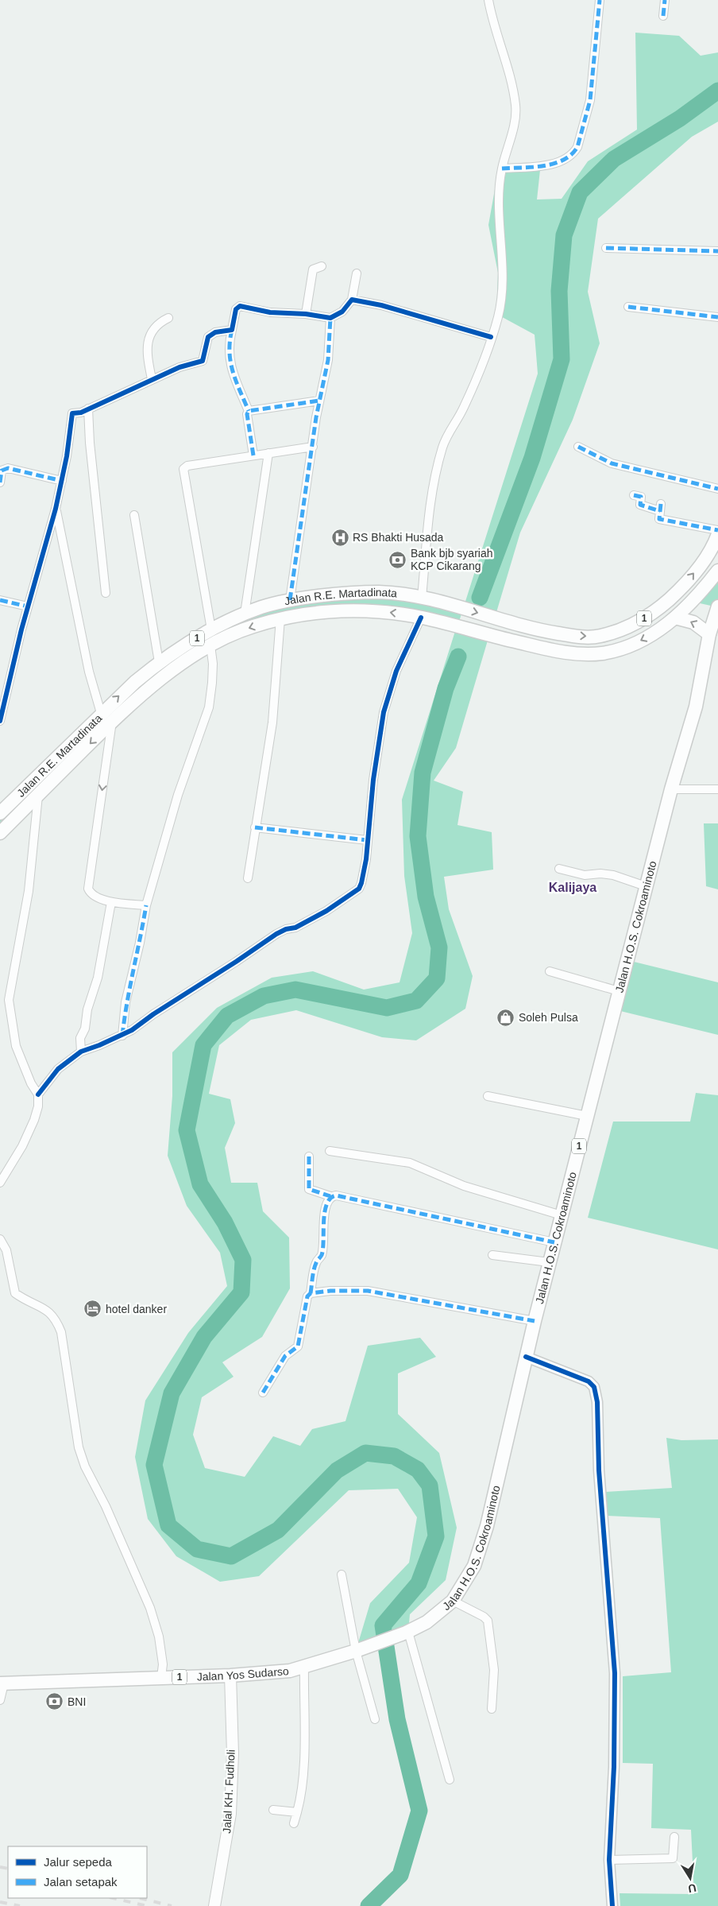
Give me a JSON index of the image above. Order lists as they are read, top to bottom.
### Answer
{
  "streets": {
    "highway": [
      "Jalan R.E. Martadinata",
      "1",
      "Jalan H.O.S. Cokroaminoto",
      "Jalan Yos Sudarso"
    ],
    "main road": ["Jalal KH. Fudholi"]
  },
  "crossings": [
    ["Jalan H.O.S. Cokroaminoto", "Jalan Yos Sudarso"],
    ["Jalan Yos Sudarso", "Jalal KH. Fudholi"]
  ],
  "districts": ["Kalijaya"],
  "places": {
    "hospital": ["RS Bhakti Husada"],
    "bank": ["Bank bjb syariah KCP Cikarang", "BNI"],
    "shop": ["Soleh Pulsa"],
    "hotel": ["hotel danker"]
  },
  "legend": ["Jalur sepeda", "Jalan setapak"],
  "north": "bottom"
}
